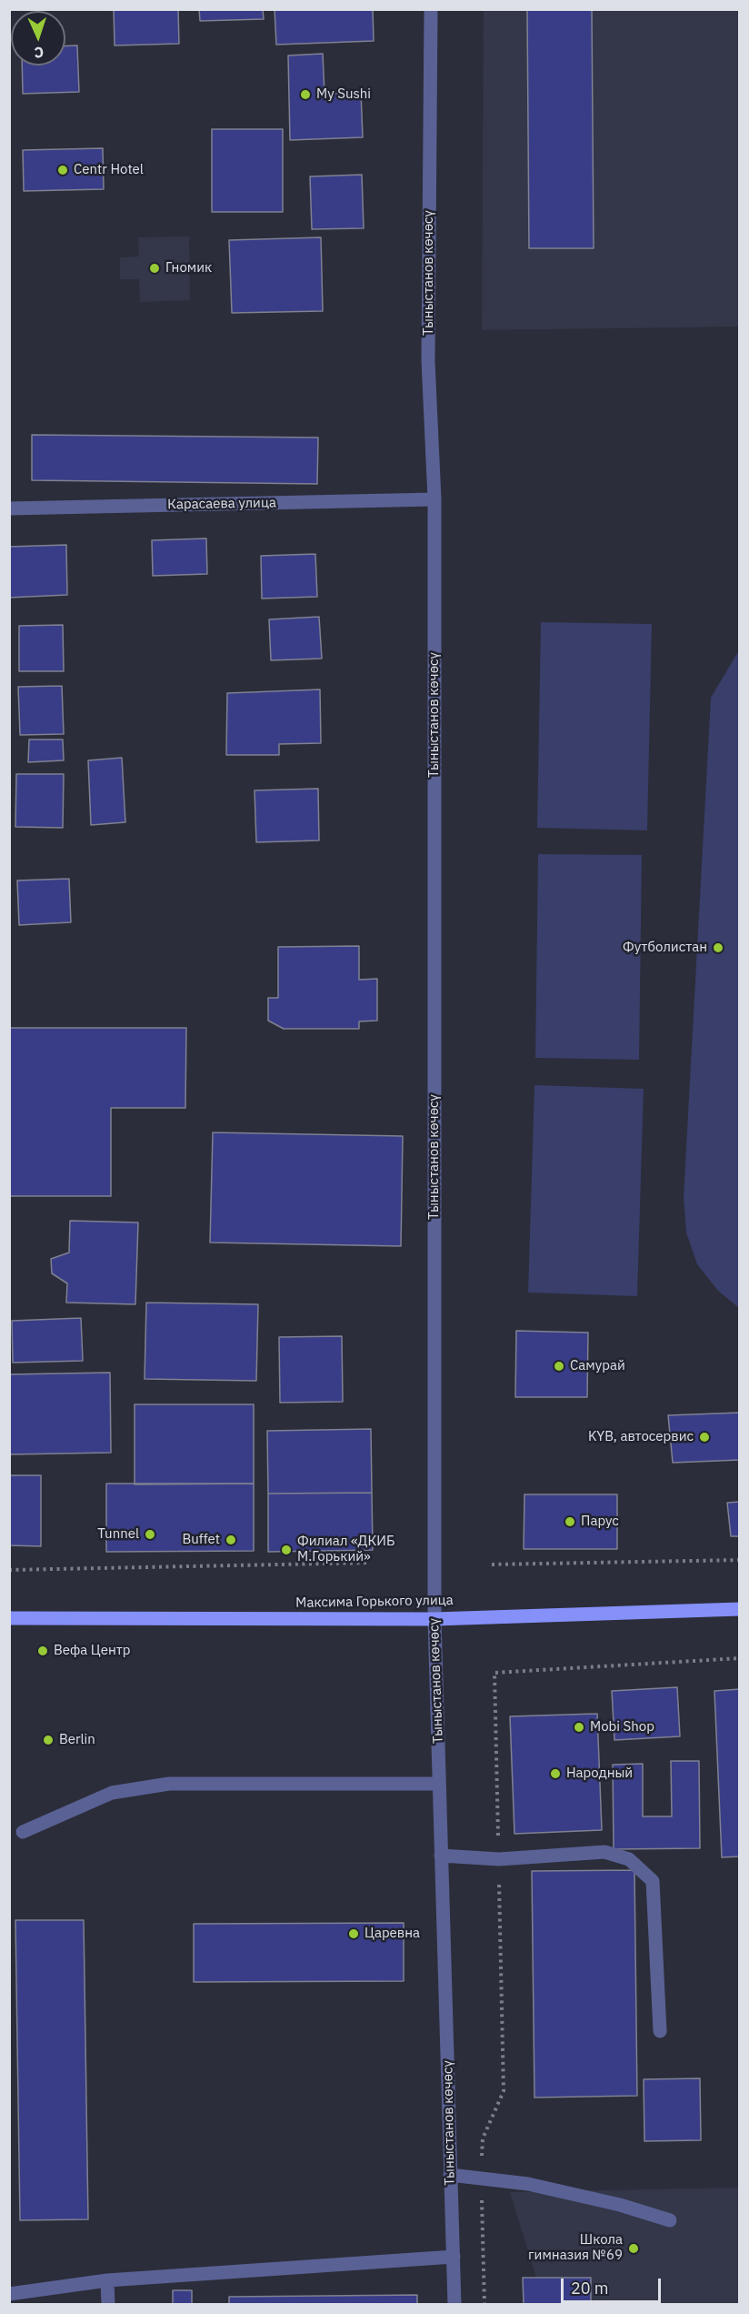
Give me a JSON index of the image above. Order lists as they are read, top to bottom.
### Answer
{
  "streets": {
    "main road": ["Максима Горького улица"],
    "street": ["Тыныстанов көчөсү", "Карасаева улица"]
  },
  "crossings": [
    ["Тыныстанов көчөсү", "Карасаева улица"],
    ["Тыныстанов көчөсү", "Максима Горького улица"]
  ],
  "places": [
    "My Sushi",
    "Centr Hotel",
    "Гномик",
    "Футболистан",
    "Самурай",
    "KYB, автосервис",
    "Парус",
    "Tunnel",
    "Buffet",
    "Филиал «ДКИБ М.Горький»",
    "Вефа Центр",
    "Mobi Shop",
    "Berlin",
    "Народный",
    "Царевна",
    "Школа гимназия №69"
  ],
  "scale_bar": "20 m",
  "north": "bottom"
}
